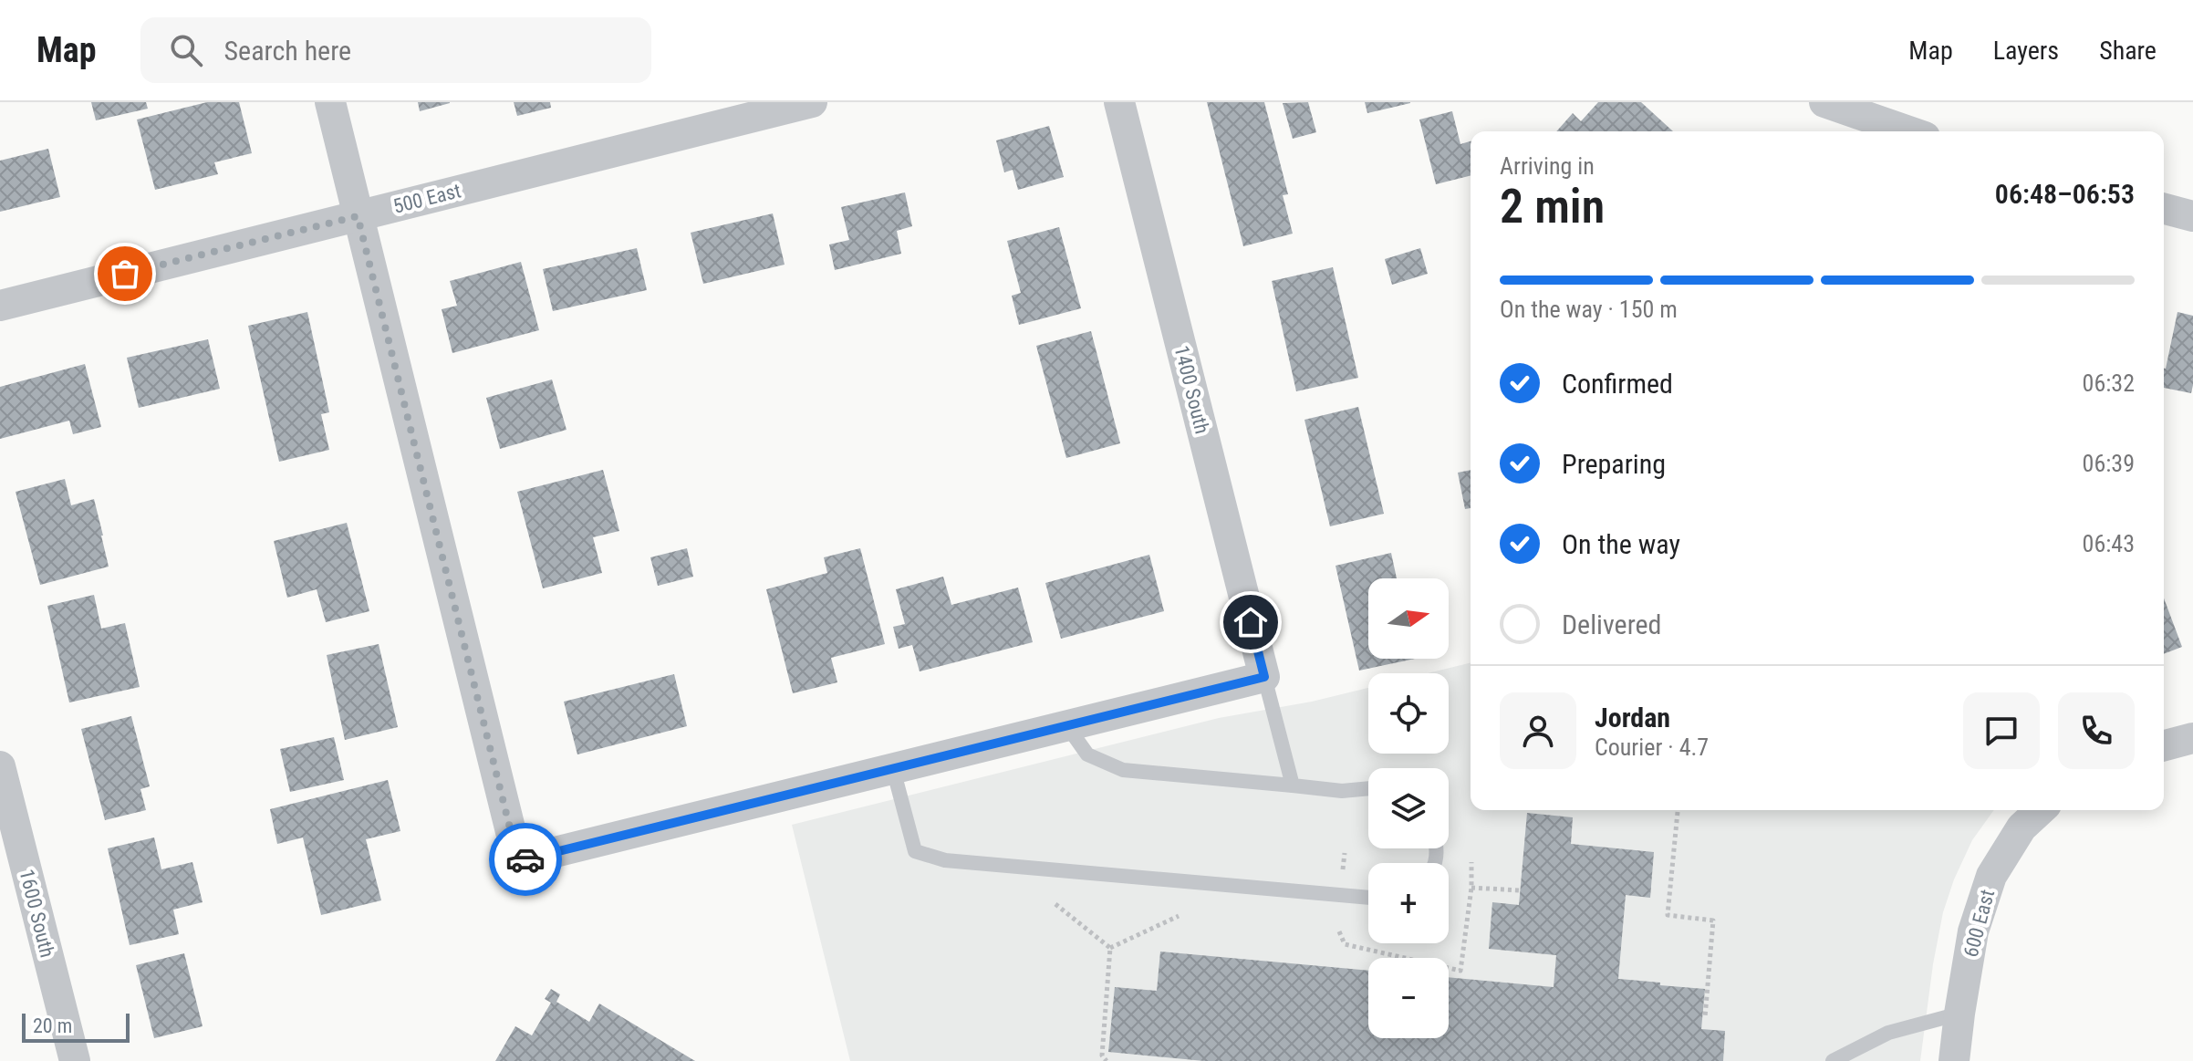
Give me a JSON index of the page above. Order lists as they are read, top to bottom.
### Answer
{
  "streets": {
    "street": [
      "500 East",
      "1400 South",
      "1600 South",
      "600 East"
    ]
  },
  "scale_bar": "20 m",
  "north": "right",
  "page": {
    "header": "Map",
    "search": "Search here",
    "nav": ["Map", "Layers", "Share"],
    "heading": ["2 min", "Arriving in", "06:48–06:53"],
    "panel": ["Jordan", "Courier · 4.7"],
    "bar": "On the way · 150 m",
    "list": [
      ["Confirmed", "06:32"],
      ["Preparing", "06:39"],
      ["On the way", "06:43"],
      "Delivered"
    ],
    "map_buttons": ["+", "−"],
    "scale": "20 m"
  }
}
